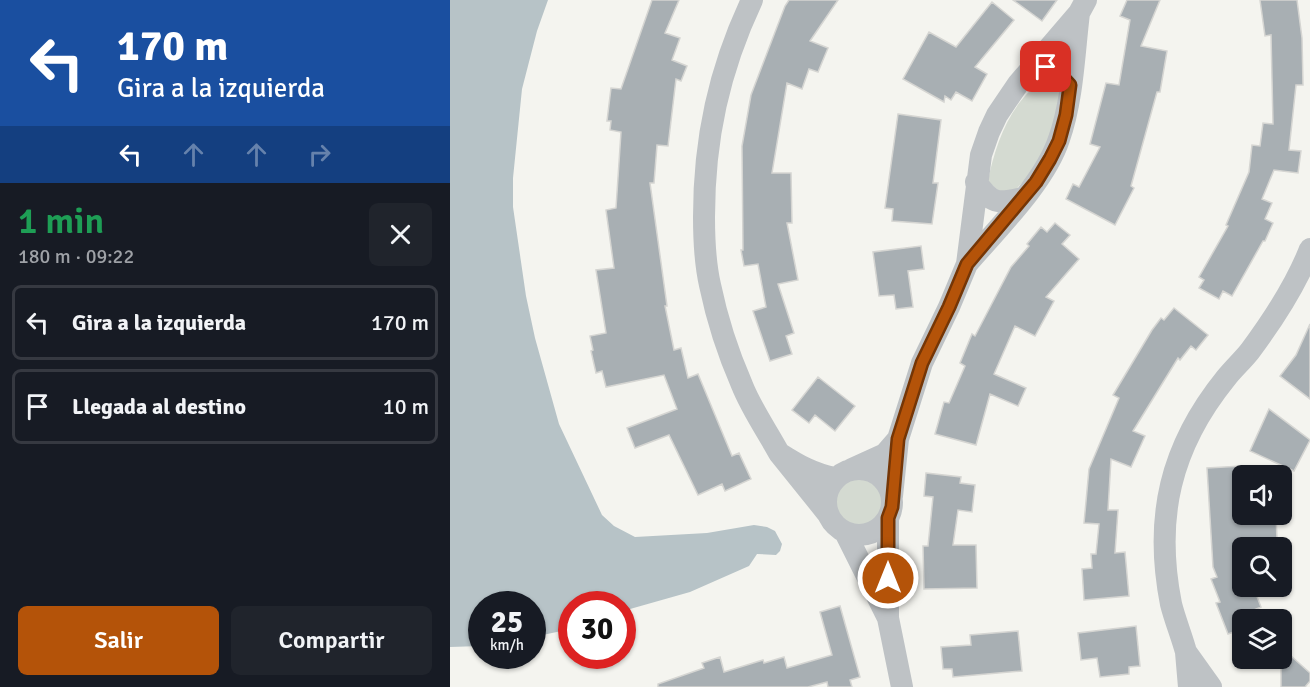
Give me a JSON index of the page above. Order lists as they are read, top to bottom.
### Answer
{
  "page": {
    "turn": ["170 m", "Gira a la izquierda"],
    "heading": ["1 min", "180 m · 09:22"],
    "list": [
      {
        "name": "Gira a la izquierda",
        "value": "170 m"
      },
      {
        "name": "Llegada al destino",
        "value": "10 m"
      }
    ],
    "speed": "25 km/h",
    "limit": "30",
    "buttons": ["Salir", "Compartir"]
  }
}
